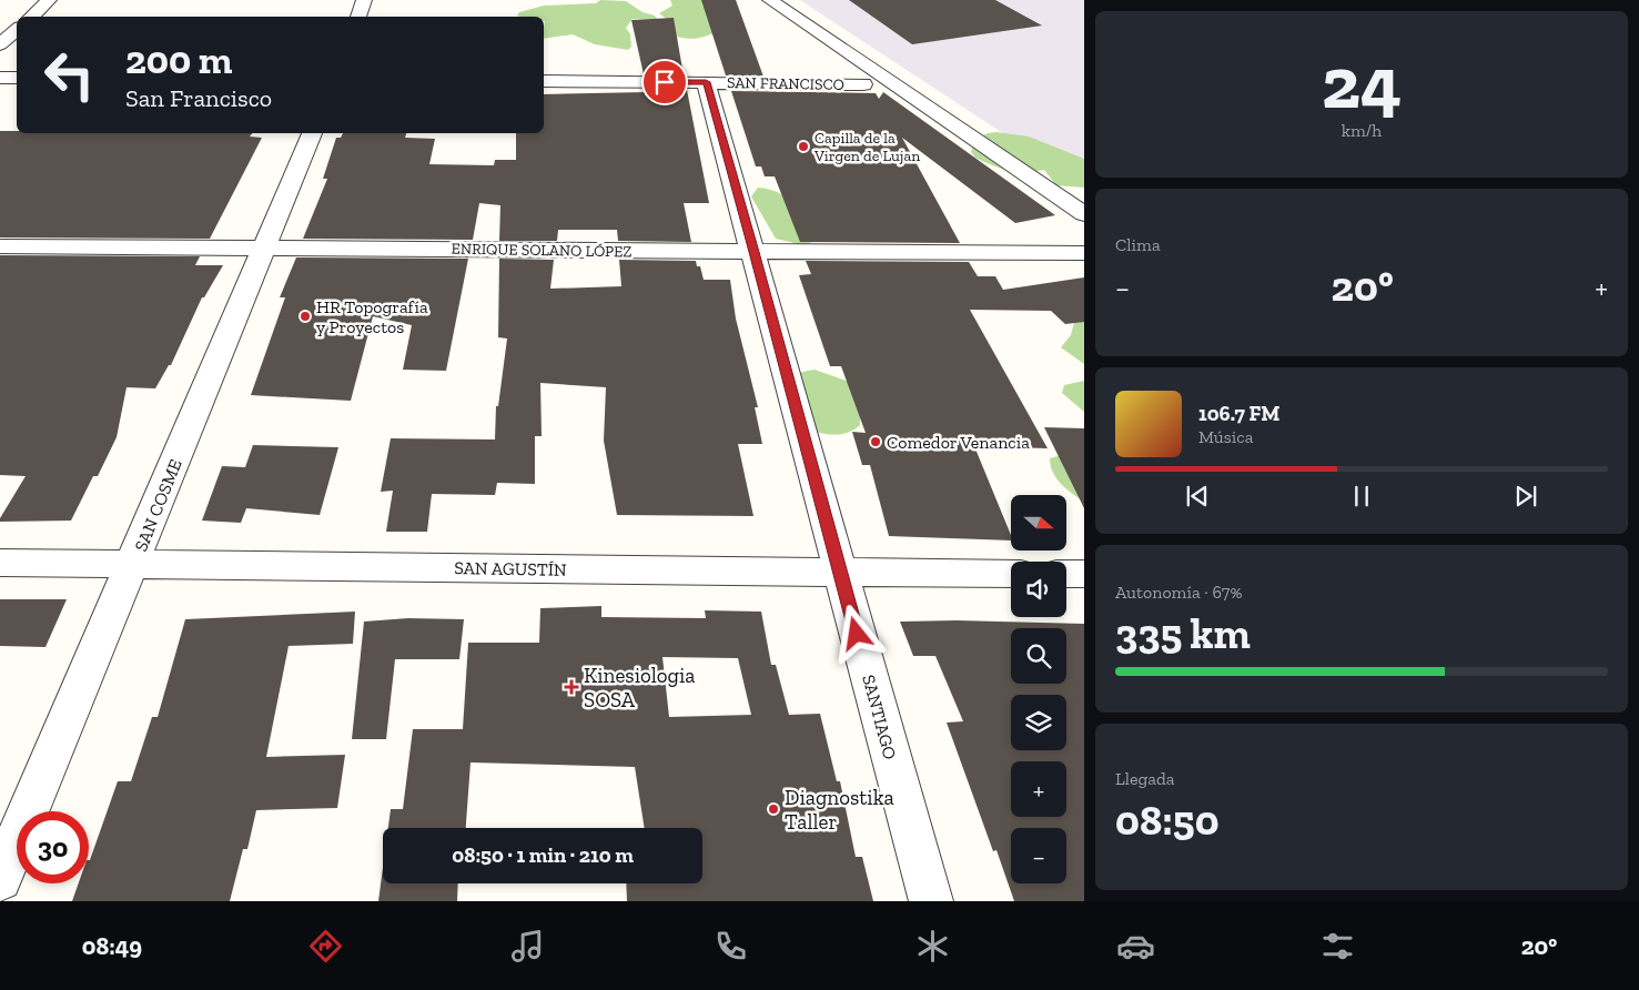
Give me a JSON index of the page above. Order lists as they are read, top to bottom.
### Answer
{
  "streets": {
    "street": [
      "SAN FRANCISCO",
      "ENRIQUE SOLANO LÓPEZ",
      "SAN COSME",
      "SAN AGUSTÍN",
      "SANTIAGO"
    ]
  },
  "crossings": [
    ["SAN FRANCISCO", "SANTIAGO"],
    ["ENRIQUE SOLANO LÓPEZ", "SAN COSME"],
    ["ENRIQUE SOLANO LÓPEZ", "SANTIAGO"],
    ["SAN COSME", "SAN AGUSTÍN"],
    ["SAN AGUSTÍN", "SANTIAGO"]
  ],
  "places": {
    "other": [
      "Capilla de la Virgen de Lujan",
      "HR Topografía y Proyectos",
      "Comedor Venancia",
      "Diagnostika Taller"
    ],
    "health": ["Kinesiologia SOSA"]
  },
  "north": "right",
  "page": {
    "tile": [
      ["24", "km/h"],
      "Clima",
      ["Autonomía · 67%", "335 km"],
      ["Llegada", "08:50"]
    ],
    "turn": ["200 m", "San Francisco"],
    "heat": ["−", "20°", "+"],
    "song": ["106.7 FM", "Música"],
    "map_buttons": ["+", "−"],
    "limit": "30",
    "trip": "08:50 · 1 min · 210 m",
    "tabs": ["08:49", "20°"]
  }
}
